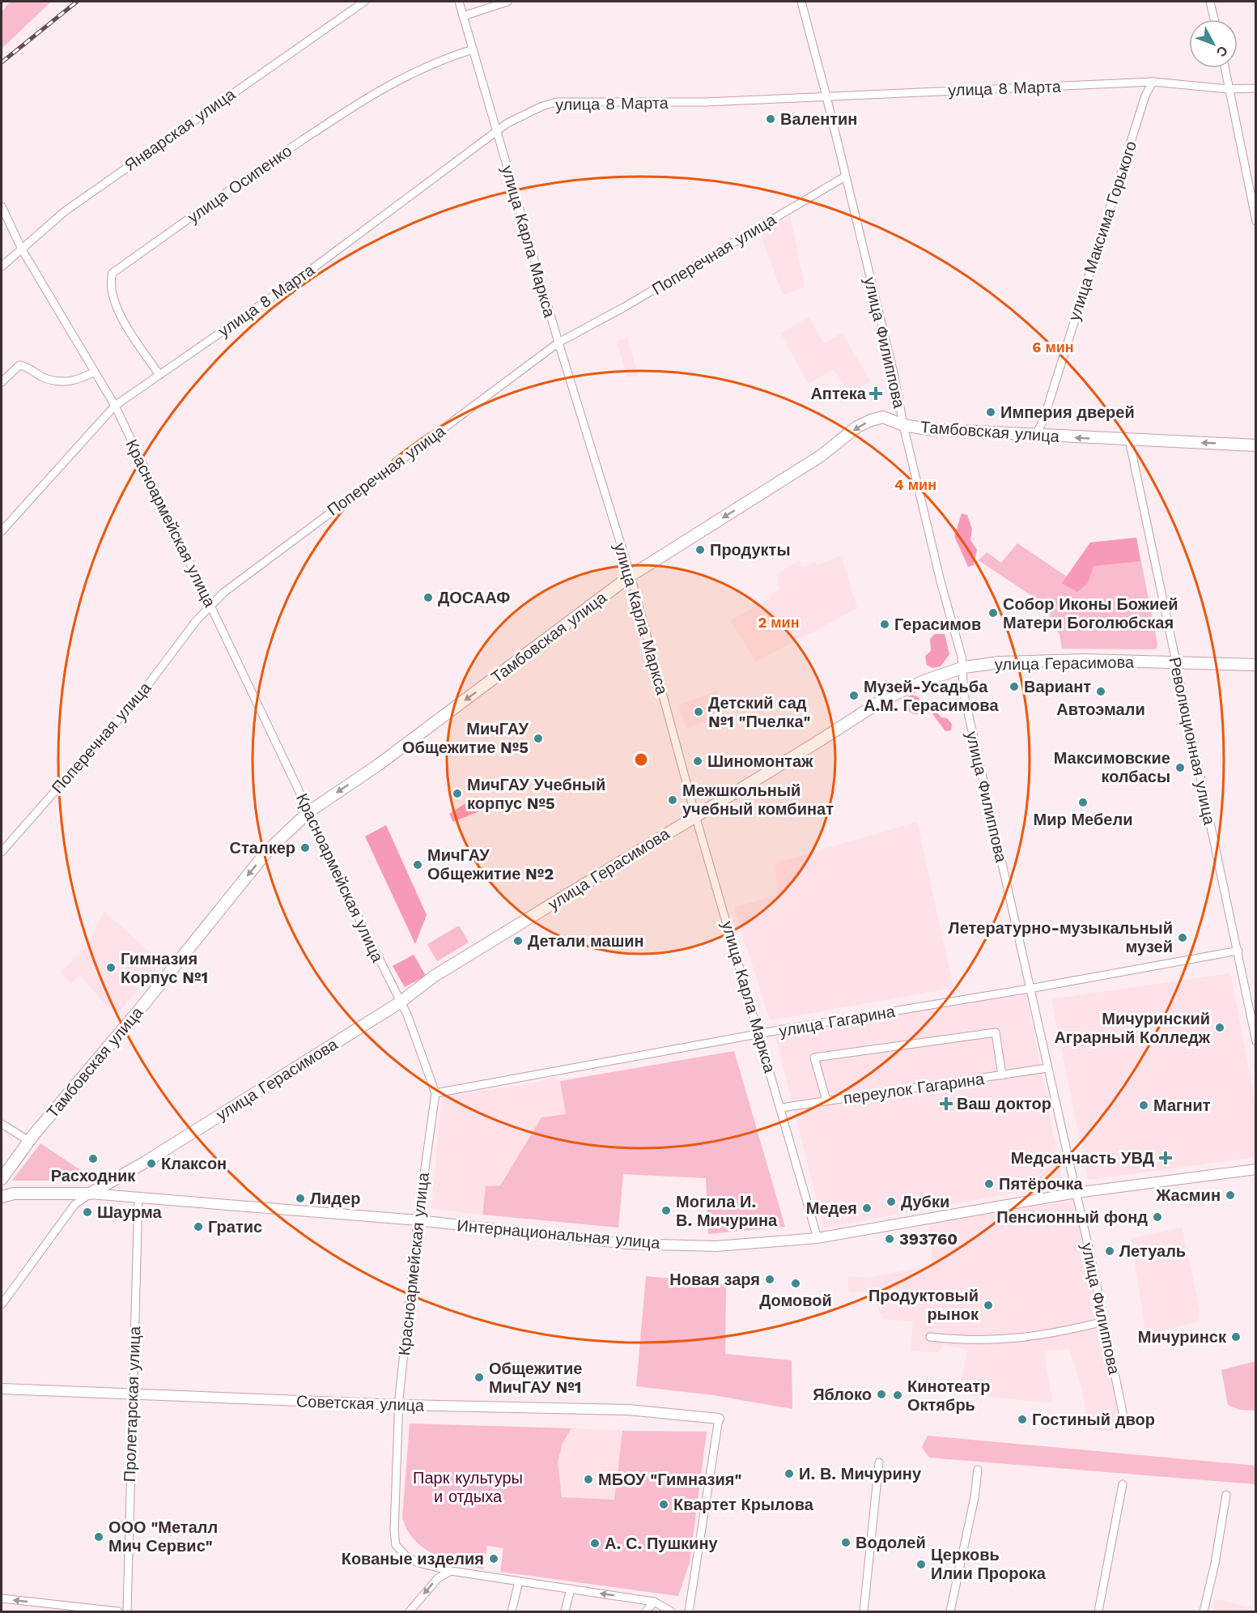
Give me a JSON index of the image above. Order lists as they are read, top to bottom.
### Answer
{
  "streets": {
    "main road": [
      "Тамбовская улица",
      "улица Герасимова",
      "Интернациональная улица",
      "Советская улица"
    ],
    "street": [
      "улица 8 Марта",
      "Январская улица",
      "улица Осипенко",
      "улица Максима Горького",
      "улица Карла Маркса",
      "Поперечная улица",
      "улица Филиппова",
      "Красноармейская улица",
      "Революционная улица",
      "улица Гагарина",
      "переулок Гагарина",
      "Пролетарская улица"
    ]
  },
  "crossings": [
    ["улица 8 Марта", "улица Осипенко"],
    ["улица 8 Марта", "улица Максима Горького"],
    ["улица 8 Марта", "улица Карла Маркса"],
    ["улица 8 Марта", "улица Филиппова"],
    ["улица 8 Марта", "Красноармейская улица"],
    ["Январская улица", "Красноармейская улица"],
    ["улица Осипенко", "улица Карла Маркса"],
    ["улица Максима Горького", "Тамбовская улица"],
    ["улица Карла Маркса", "Поперечная улица"],
    ["улица Карла Маркса", "Тамбовская улица"],
    ["улица Карла Маркса", "улица Герасимова"],
    ["улица Карла Маркса", "улица Гагарина"],
    ["улица Карла Маркса", "переулок Гагарина"],
    ["улица Карла Маркса", "Интернациональная улица"],
    ["Поперечная улица", "улица Филиппова"],
    ["Поперечная улица", "Красноармейская улица"],
    ["улица Филиппова", "Тамбовская улица"],
    ["улица Филиппова", "улица Герасимова"],
    ["улица Филиппова", "улица Гагарина"],
    ["улица Филиппова", "переулок Гагарина"],
    ["улица Филиппова", "Интернациональная улица"],
    ["Тамбовская улица", "Красноармейская улица"],
    ["Тамбовская улица", "Революционная улица"],
    ["Красноармейская улица", "улица Герасимова"],
    ["Красноармейская улица", "улица Гагарина"],
    ["Красноармейская улица", "Интернациональная улица"],
    ["Красноармейская улица", "Советская улица"],
    ["улица Герасимова", "Революционная улица"],
    ["улица Герасимова", "Интернациональная улица"],
    ["Революционная улица", "улица Гагарина"],
    ["Интернациональная улица", "Пролетарская улица"],
    ["Советская улица", "Пролетарская улица"]
  ],
  "one_way": ["Тамбовская улица"],
  "parks": ["Парк культуры и отдыха"],
  "places": {
    "other": [
      "Валентин",
      "Империя дверей",
      "Продукты",
      "ДОСААФ",
      "Собор Иконы Божией Матери Боголюбская",
      "Герасимов",
      "Вариант",
      "Автоэмали",
      "Музей-Усадьба А.М. Герасимова",
      "Детский сад №1 \"Пчелка\"",
      "МичГАУ Общежитие №5",
      "Шиномонтаж",
      "Максимовские колбасы",
      "МичГАУ Учебный корпус №5",
      "Межшкольный учебный комбинат",
      "Мир Мебели",
      "Сталкер",
      "МичГАУ Общежитие №2",
      "Летературно-музыкальный музей",
      "Детали машин",
      "Гимназия Корпус №1",
      "Мичуринский Аграрный Колледж",
      "Магнит",
      "Расходник",
      "Клаксон",
      "Пятёрочка",
      "Жасмин",
      "Лидер",
      "Дубки",
      "Медея",
      "Могила И. В. Мичурина",
      "Шаурма",
      "Пенсионный фонд",
      "Гратис",
      "393760",
      "Летуаль",
      "Новая заря",
      "Домовой",
      "Продуктовый рынок",
      "Мичуринск",
      "Общежитие МичГАУ №1",
      "Яблоко",
      "Кинотеатр Октябрь",
      "Гостиный двор",
      "И. В. Мичурину",
      "МБОУ \"Гимназия\"",
      "Квартет Крылова",
      "ООО \"Металл Мич Сервис\"",
      "Водолей",
      "А. С. Пушкину",
      "Кованые изделия",
      "Церковь Илии Пророка"
    ],
    "health": ["Аптека", "Ваш доктор", "Медсанчасть УВД"]
  },
  "north": "bottom right",
  "rings": ["6 мин", "4 мин", "2 мин"]
}
